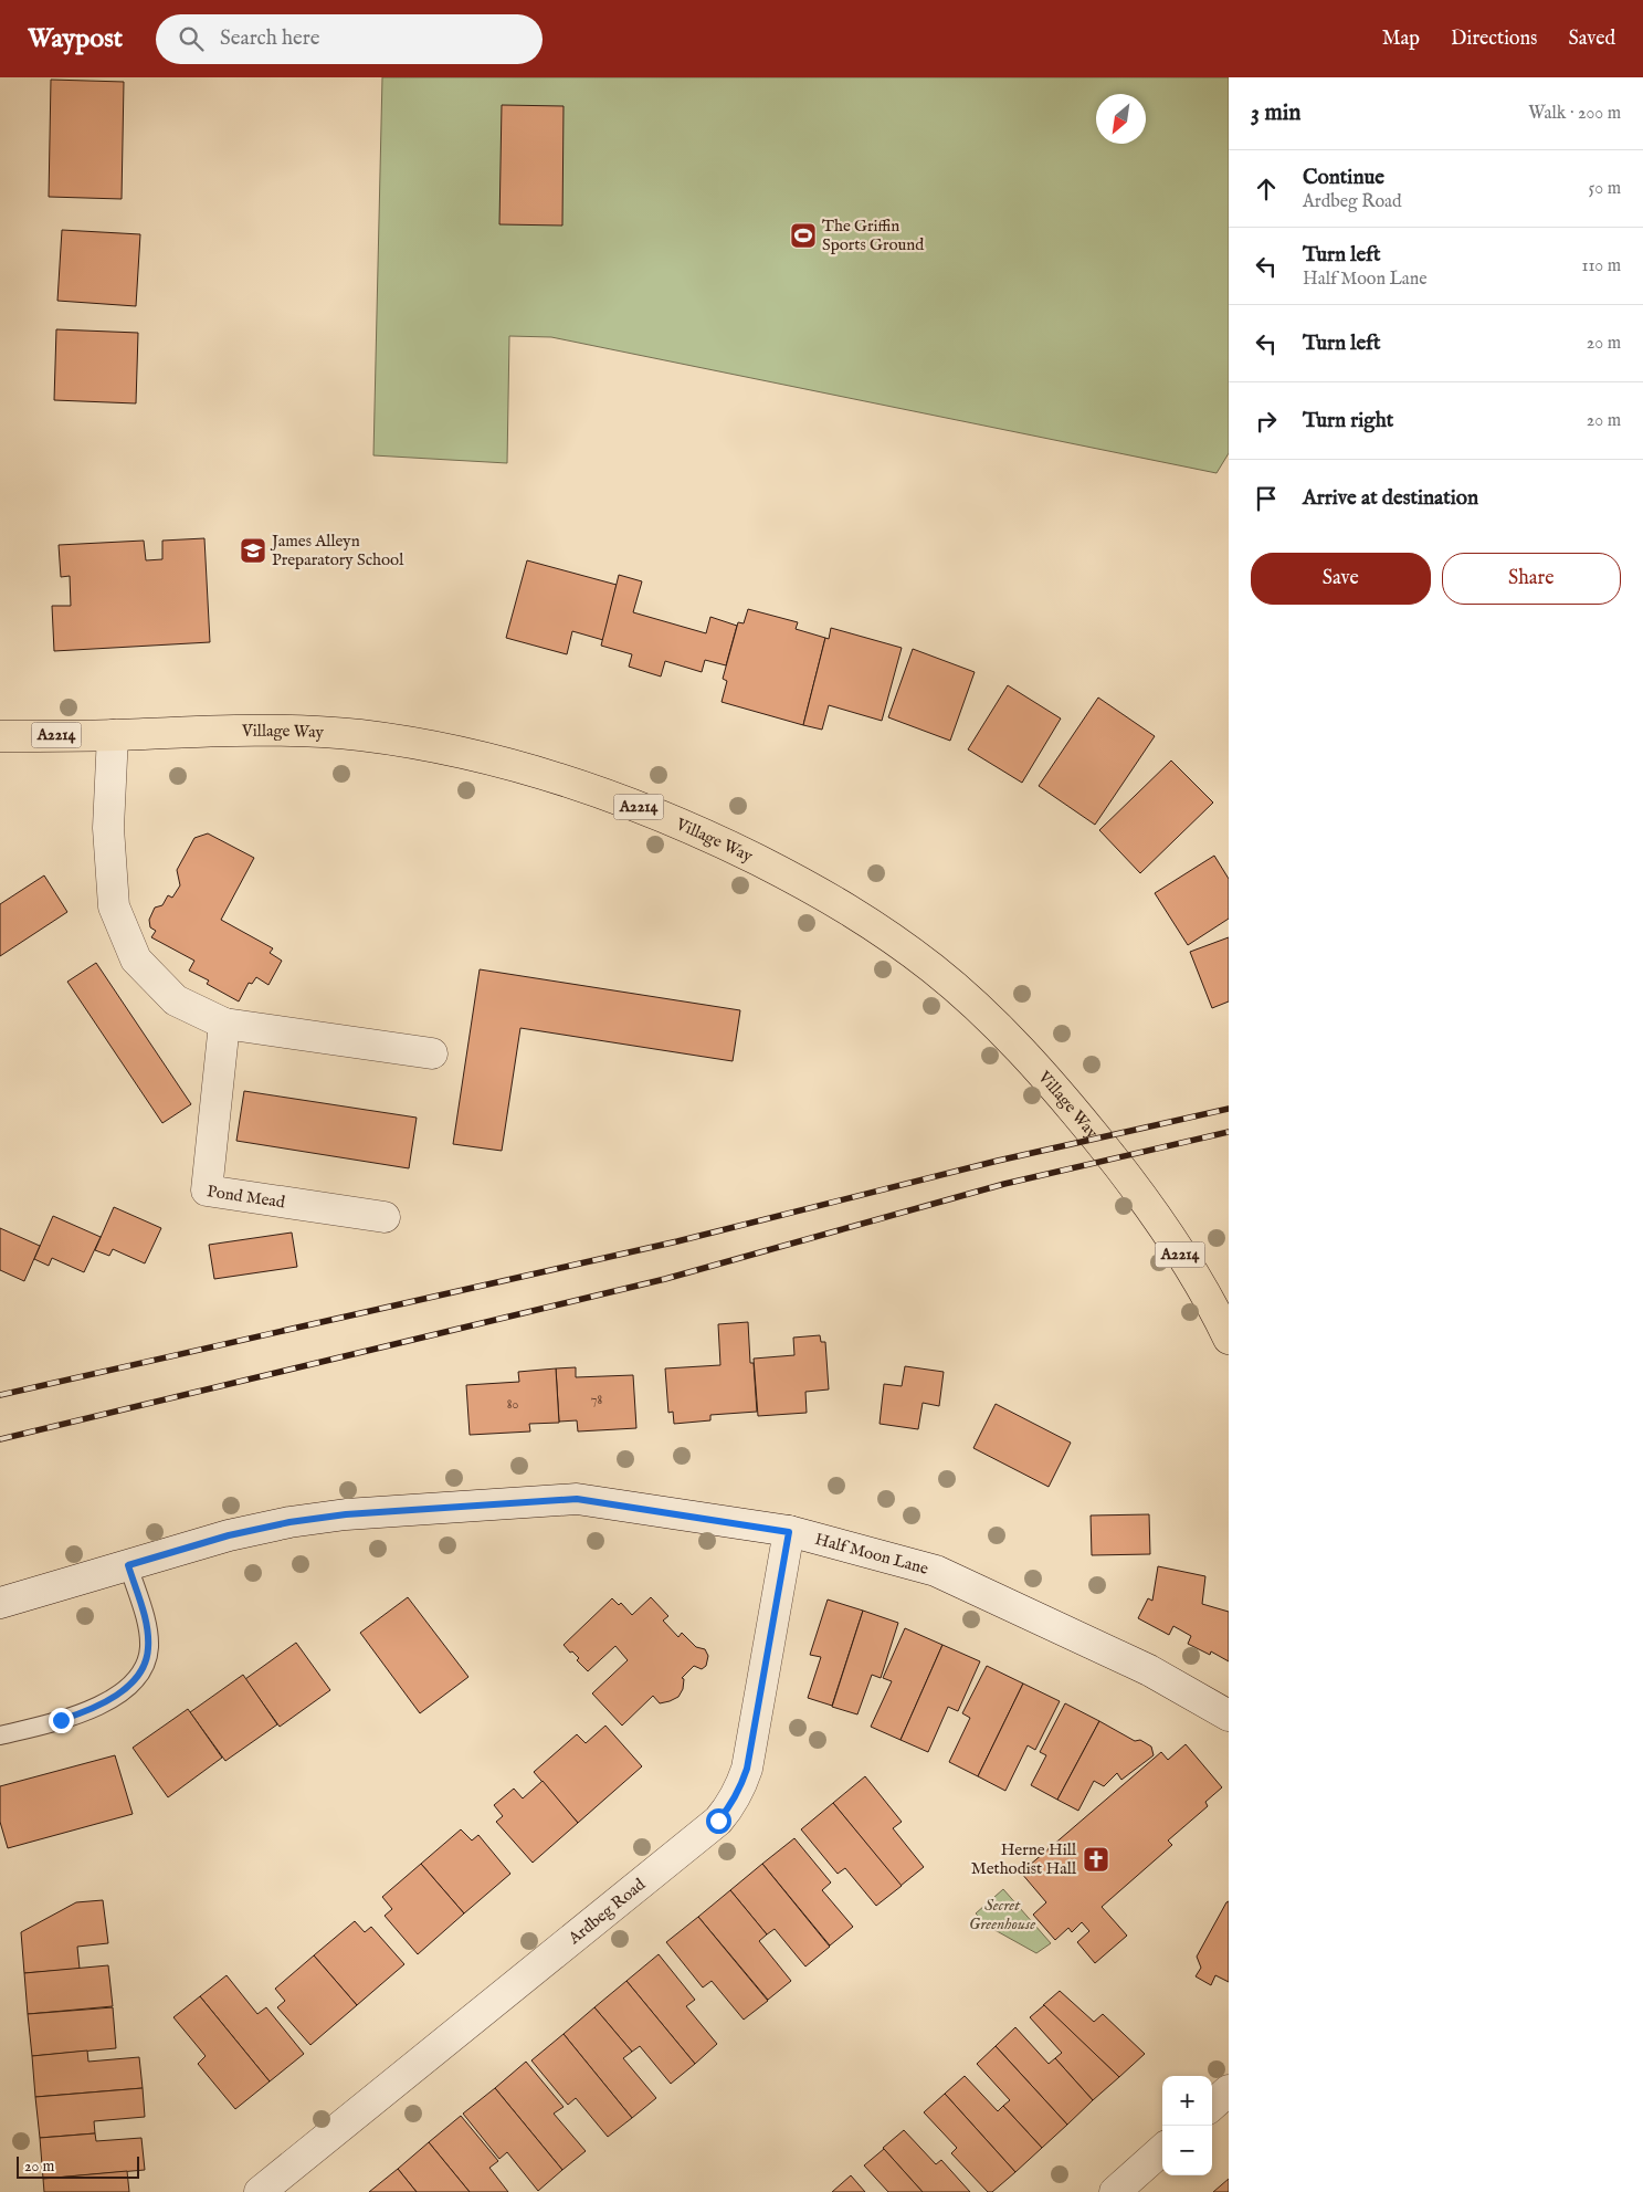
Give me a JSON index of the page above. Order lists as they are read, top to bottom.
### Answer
{
  "streets": {
    "main road": ["Village Way", "A2214"],
    "street": ["Pond Mead", "Half Moon Lane", "Ardbeg Road"]
  },
  "crossings": [
    ["Half Moon Lane", "Ardbeg Road"]
  ],
  "parks": ["Secret Greenhouse"],
  "places": {
    "sports": ["The Griffin Sports Ground"],
    "school or university": ["James Alleyn Preparatory School"],
    "church": ["Herne Hill Methodist Hall"]
  },
  "house_numbers": ["78", "80"],
  "scale_bar": "20 m",
  "north": "bottom left",
  "page": {
    "header": "Waypost",
    "search": "Search here",
    "nav": ["Map", "Directions", "Saved"],
    "heading": ["3 min", "Walk · 200 m"],
    "list": [
      ["Continue", "Ardbeg Road", "50 m"],
      ["Turn left", "Half Moon Lane", "110 m"],
      ["Turn left", "20 m"],
      ["Turn right", "20 m"],
      "Arrive at destination"
    ],
    "buttons": ["Save", "Share"],
    "map_buttons": ["+", "−"],
    "scale": "20 m"
  }
}
